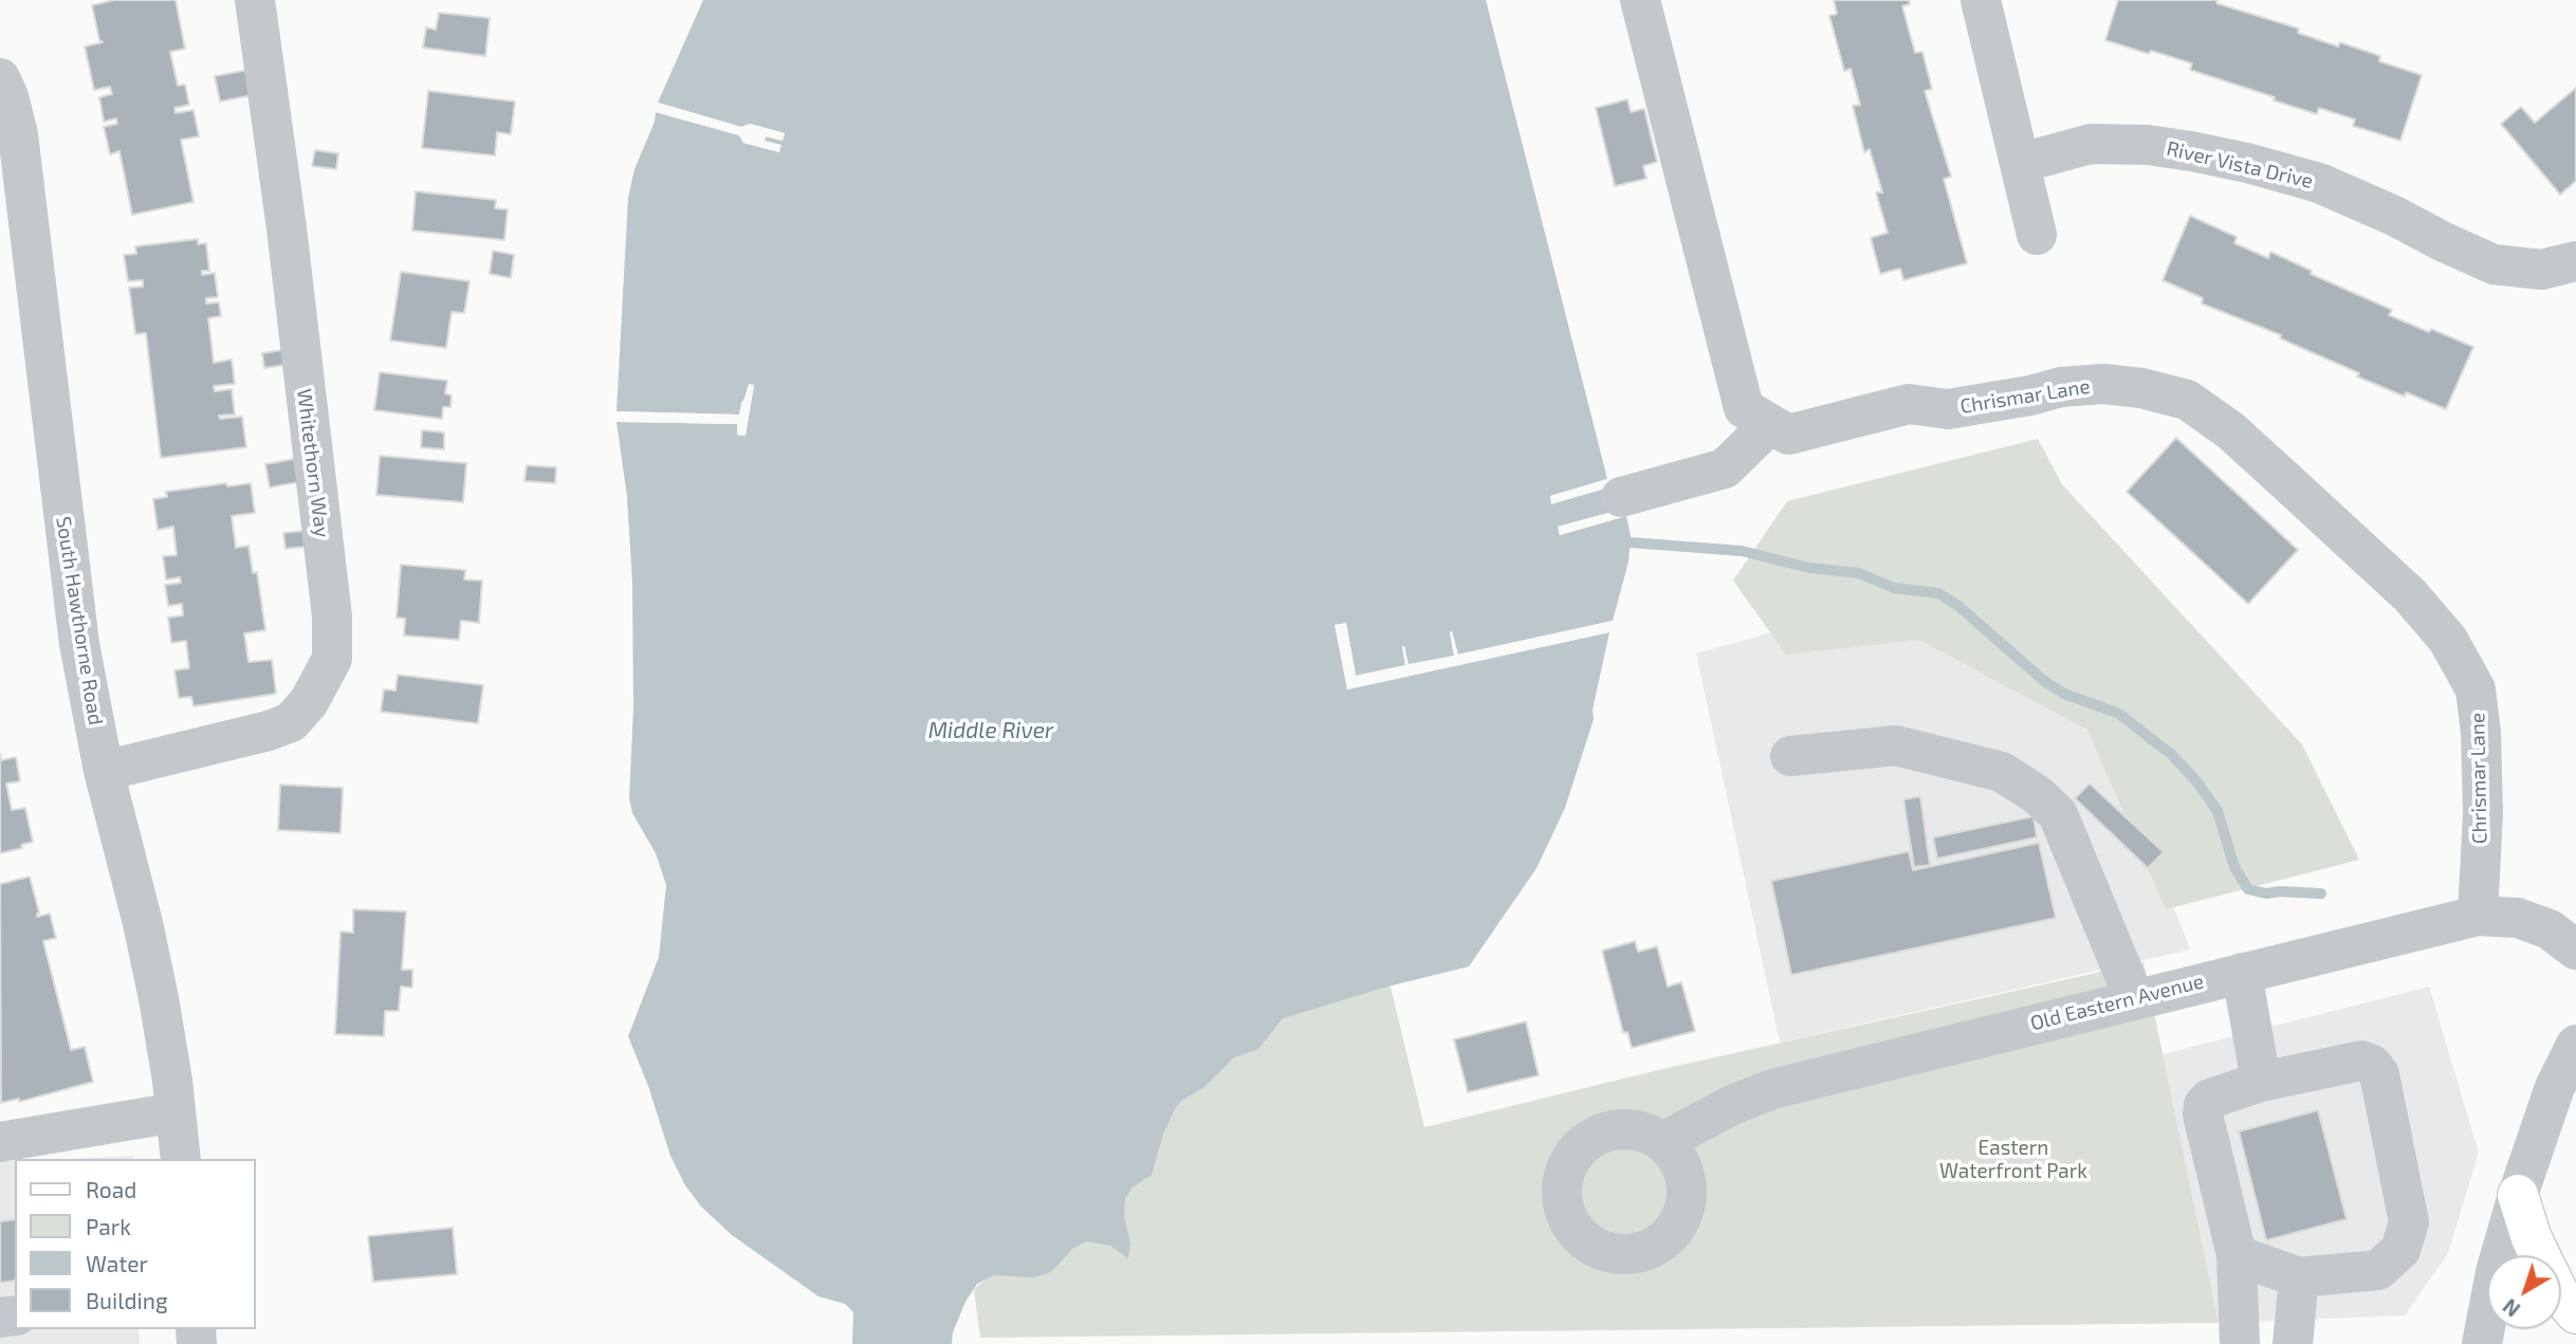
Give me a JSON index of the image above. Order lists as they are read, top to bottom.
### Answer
{
  "streets": {
    "street": [
      "River Vista Drive",
      "Chrismar Lane",
      "Whitethorn Way",
      "South Hawthorne Road",
      "Old Eastern Avenue"
    ]
  },
  "crossings": [
    ["Chrismar Lane", "Old Eastern Avenue"],
    ["Whitethorn Way", "South Hawthorne Road"]
  ],
  "water": ["Middle River"],
  "parks": ["Eastern Waterfront Park"],
  "legend": [
    "Road",
    "Park",
    "Water",
    "Building"
  ],
  "north": "bottom left"
}
